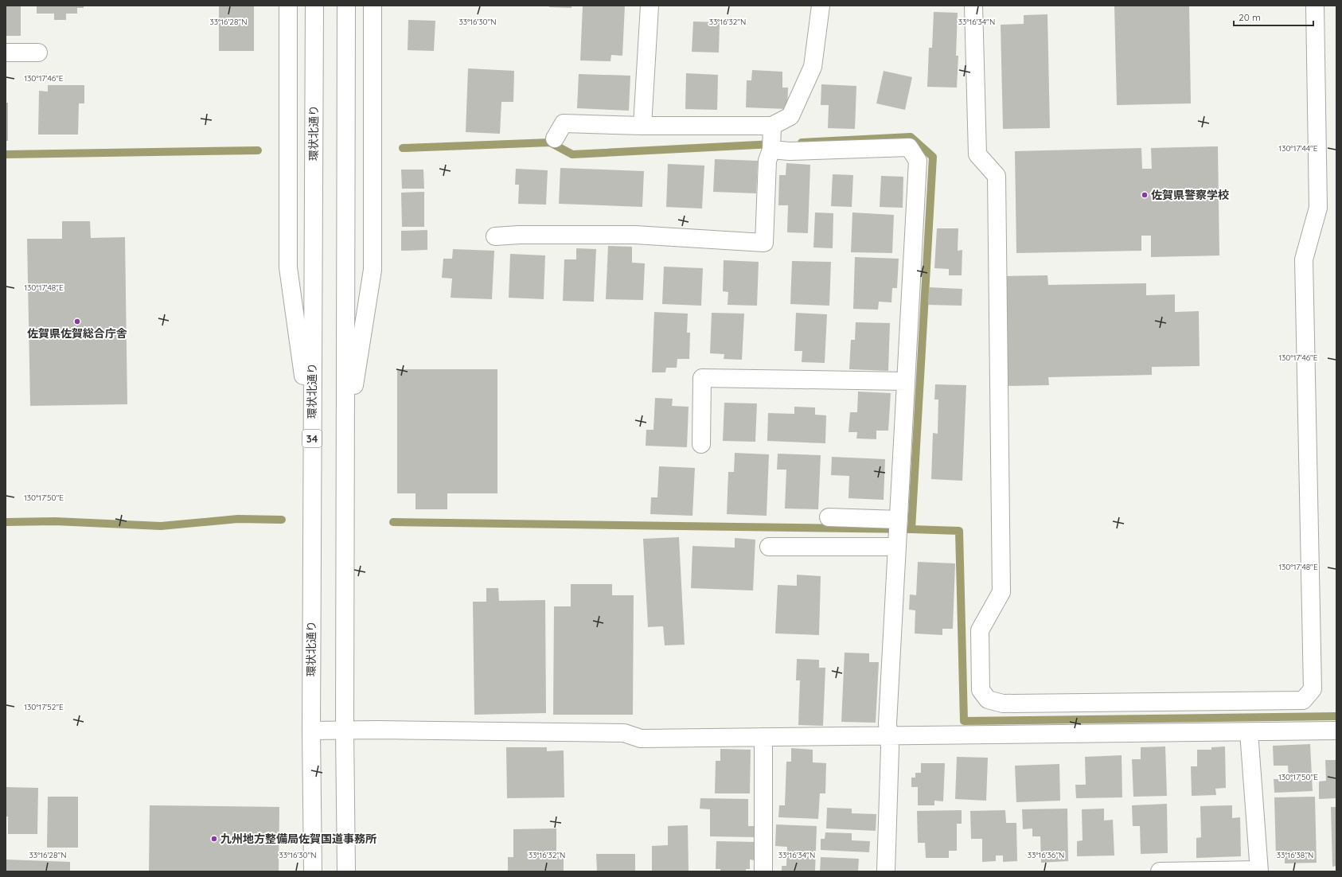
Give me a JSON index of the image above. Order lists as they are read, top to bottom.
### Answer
{
  "streets": {
    "main road": ["環状北通り", "34"]
  },
  "places": ["佐賀県警察学校", "佐賀県佐賀総合庁舎", "九州地方整備局佐賀国道事務所"],
  "scale_bar": "20 m",
  "coordinates": [
    "33°16'28\"N",
    "33°16'30\"N",
    "33°16'32\"N",
    "33°16'34\"N",
    "130°17'46\"E",
    "130°17'44\"E",
    "130°17'48\"E",
    "130°17'50\"E",
    "130°17'52\"E",
    "33°16'36\"N",
    "33°16'38\"N"
  ]
}
